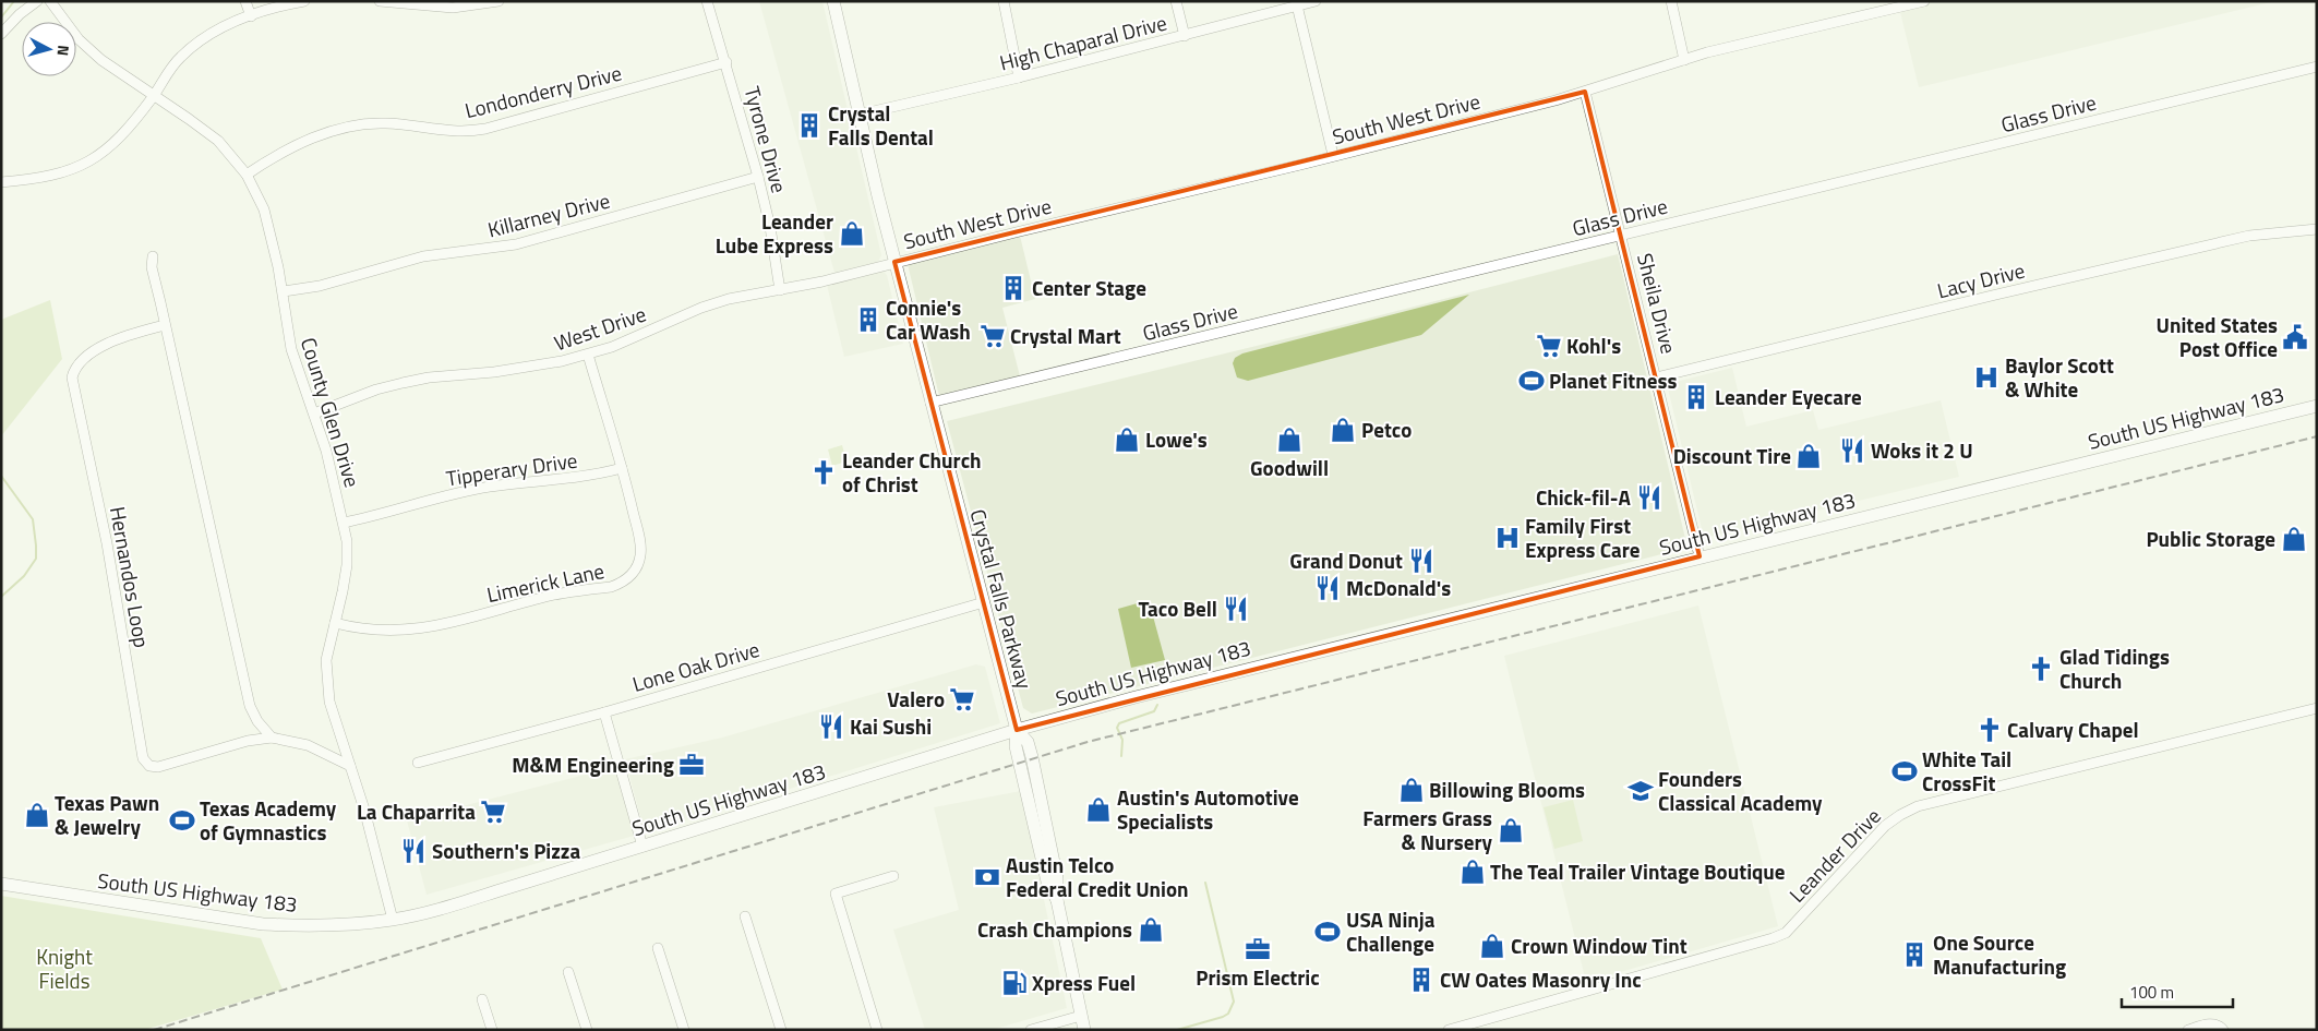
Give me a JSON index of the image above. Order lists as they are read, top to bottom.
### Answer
{
  "streets": {
    "main road": ["South US Highway 183", "Crystal Falls Parkway"],
    "street": [
      "High Chaparal Drive",
      "Londonderry Drive",
      "Glass Drive",
      "South West Drive",
      "Tyrone Drive",
      "Killarney Drive",
      "Lacy Drive",
      "Sheila Drive",
      "West Drive",
      "County Glen Drive",
      "Tipperary Drive",
      "Hernandos Loop",
      "Limerick Lane",
      "Lone Oak Drive",
      "Leander Drive"
    ]
  },
  "crossings": [
    ["High Chaparal Drive", "Crystal Falls Parkway"],
    ["Londonderry Drive", "Tyrone Drive"],
    ["Londonderry Drive", "County Glen Drive"],
    ["Glass Drive", "Sheila Drive"],
    ["Glass Drive", "Crystal Falls Parkway"],
    ["South West Drive", "Sheila Drive"],
    ["South West Drive", "West Drive"],
    ["South West Drive", "Crystal Falls Parkway"],
    ["Tyrone Drive", "Killarney Drive"],
    ["Tyrone Drive", "West Drive"],
    ["Killarney Drive", "County Glen Drive"],
    ["Lacy Drive", "Sheila Drive"],
    ["Sheila Drive", "South US Highway 183"],
    ["West Drive", "County Glen Drive"],
    ["West Drive", "Limerick Lane"],
    ["West Drive", "Crystal Falls Parkway"],
    ["County Glen Drive", "South US Highway 183"],
    ["County Glen Drive", "Tipperary Drive"],
    ["County Glen Drive", "Hernandos Loop"],
    ["County Glen Drive", "Limerick Lane"],
    ["South US Highway 183", "Crystal Falls Parkway"],
    ["Tipperary Drive", "Limerick Lane"],
    ["Crystal Falls Parkway", "Lone Oak Drive"]
  ],
  "parks": ["Knight Fields"],
  "places": {
    "building": [
      "Crystal Falls Dental",
      "Center Stage",
      "Connie's Car Wash",
      "Leander Eyecare",
      "One Source Manufacturing",
      "CW Oates Masonry Inc"
    ],
    "shop": [
      "Leander Lube Express",
      "Petco",
      "Lowe's",
      "Goodwill",
      "Discount Tire",
      "Public Storage",
      "Billowing Blooms",
      "Austin's Automotive Specialists",
      "Texas Pawn & Jewelry",
      "Farmers Grass & Nursery",
      "The Teal Trailer Vintage Boutique",
      "Crash Champions",
      "Crown Window Tint"
    ],
    "supermarket": [
      "Crystal Mart",
      "Kohl's",
      "Valero",
      "La Chaparrita"
    ],
    "public building": ["United States Post Office"],
    "hospital": ["Baylor Scott & White", "Family First Express Care"],
    "sports": [
      "Planet Fitness",
      "White Tail CrossFit",
      "Texas Academy of Gymnastics",
      "USA Ninja Challenge"
    ],
    "restaurant": [
      "Woks it 2 U",
      "Chick-fil-A",
      "Grand Donut",
      "McDonald's",
      "Taco Bell",
      "Kai Sushi",
      "Southern's Pizza"
    ],
    "church": ["Leander Church of Christ", "Glad Tidings Church", "Calvary Chapel"],
    "office": ["M&M Engineering", "Prism Electric"],
    "school or university": ["Founders Classical Academy"],
    "bank": ["Austin Telco Federal Credit Union"],
    "fuel station": ["Xpress Fuel"]
  },
  "scale_bar": "100 m",
  "north": "right"
}
